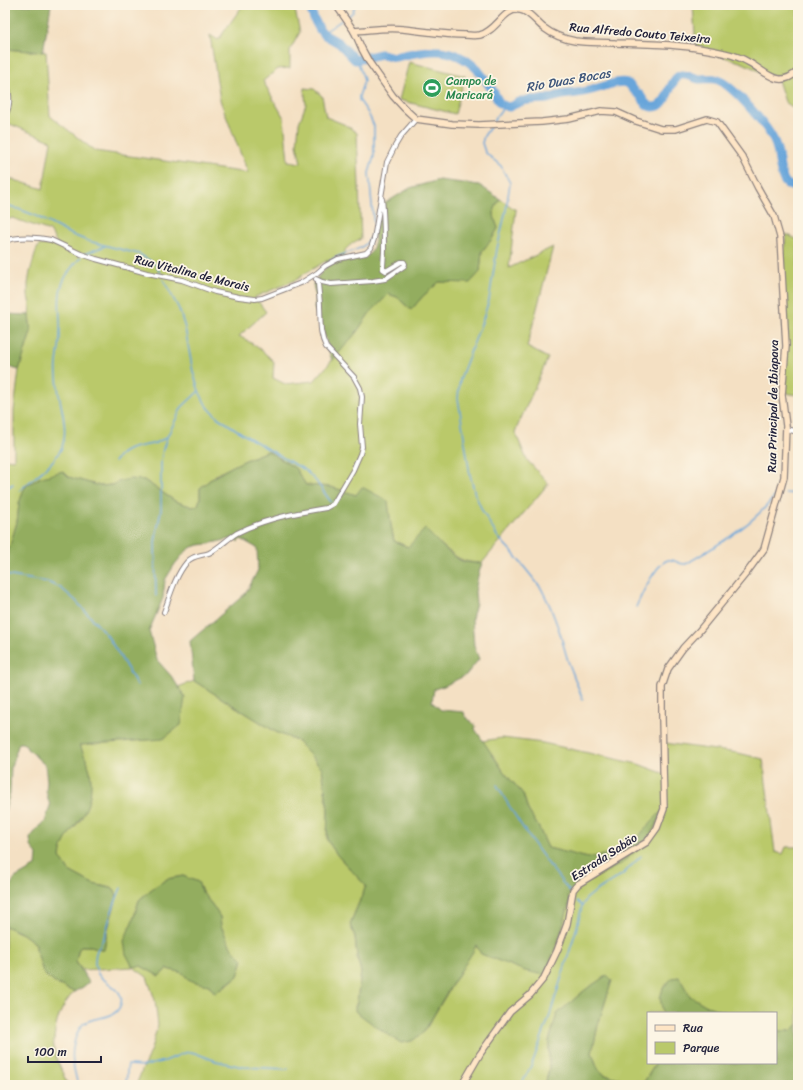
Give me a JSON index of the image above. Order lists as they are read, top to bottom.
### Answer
{
  "streets": {
    "street": [
      "Rua Alfredo Couto Teixeira",
      "Rua Vitalina de Morais",
      "Rua Principal de Ibiapava",
      "Estrada Sabäo"
    ]
  },
  "crossings": [
    ["Rua Vitalina de Morais", "Rua Principal de Ibiapava"],
    ["Rua Principal de Ibiapava", "Estrada Sabäo"]
  ],
  "water": ["Rio Duas Bocas"],
  "places": {
    "sports": ["Campo de Maricará"]
  },
  "legend": ["Rua", "Parque"],
  "scale_bar": "100 m"
}
